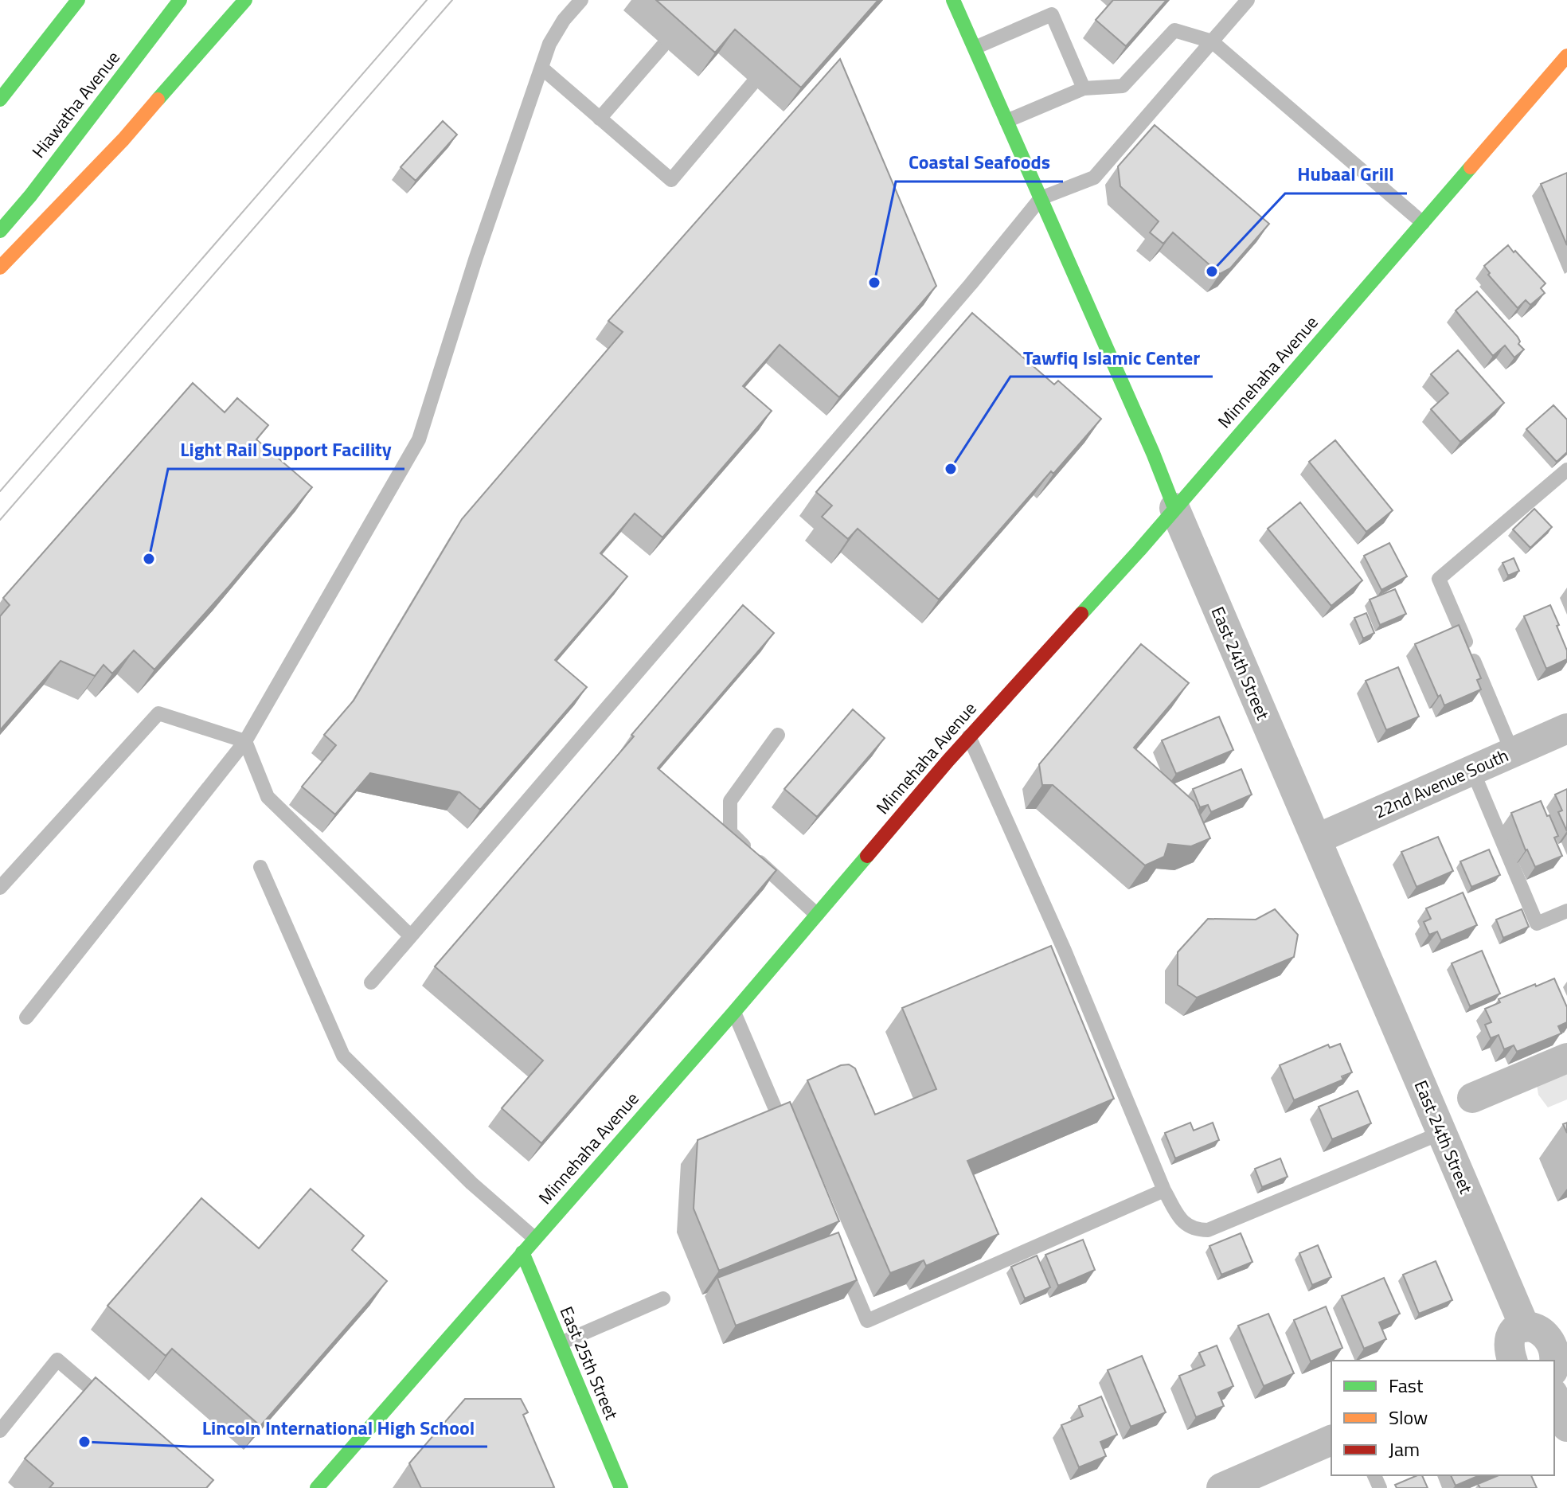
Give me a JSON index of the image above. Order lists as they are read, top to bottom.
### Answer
{
  "streets": {
    "main road": [
      "Hiawatha Avenue",
      "Minnehaha Avenue",
      "East 24th Street",
      "East 25th Street"
    ],
    "street": ["22nd Avenue South"]
  },
  "crossings": [
    ["Minnehaha Avenue", "East 24th Street"],
    ["Minnehaha Avenue", "East 25th Street"],
    ["East 24th Street", "22nd Avenue South"]
  ],
  "places": [
    "Hubaal Grill",
    "Coastal Seafoods",
    "Tawfiq Islamic Center",
    "Light Rail Support Facility",
    "Lincoln International High School"
  ],
  "legend": ["Fast", "Slow", "Jam"]
}
